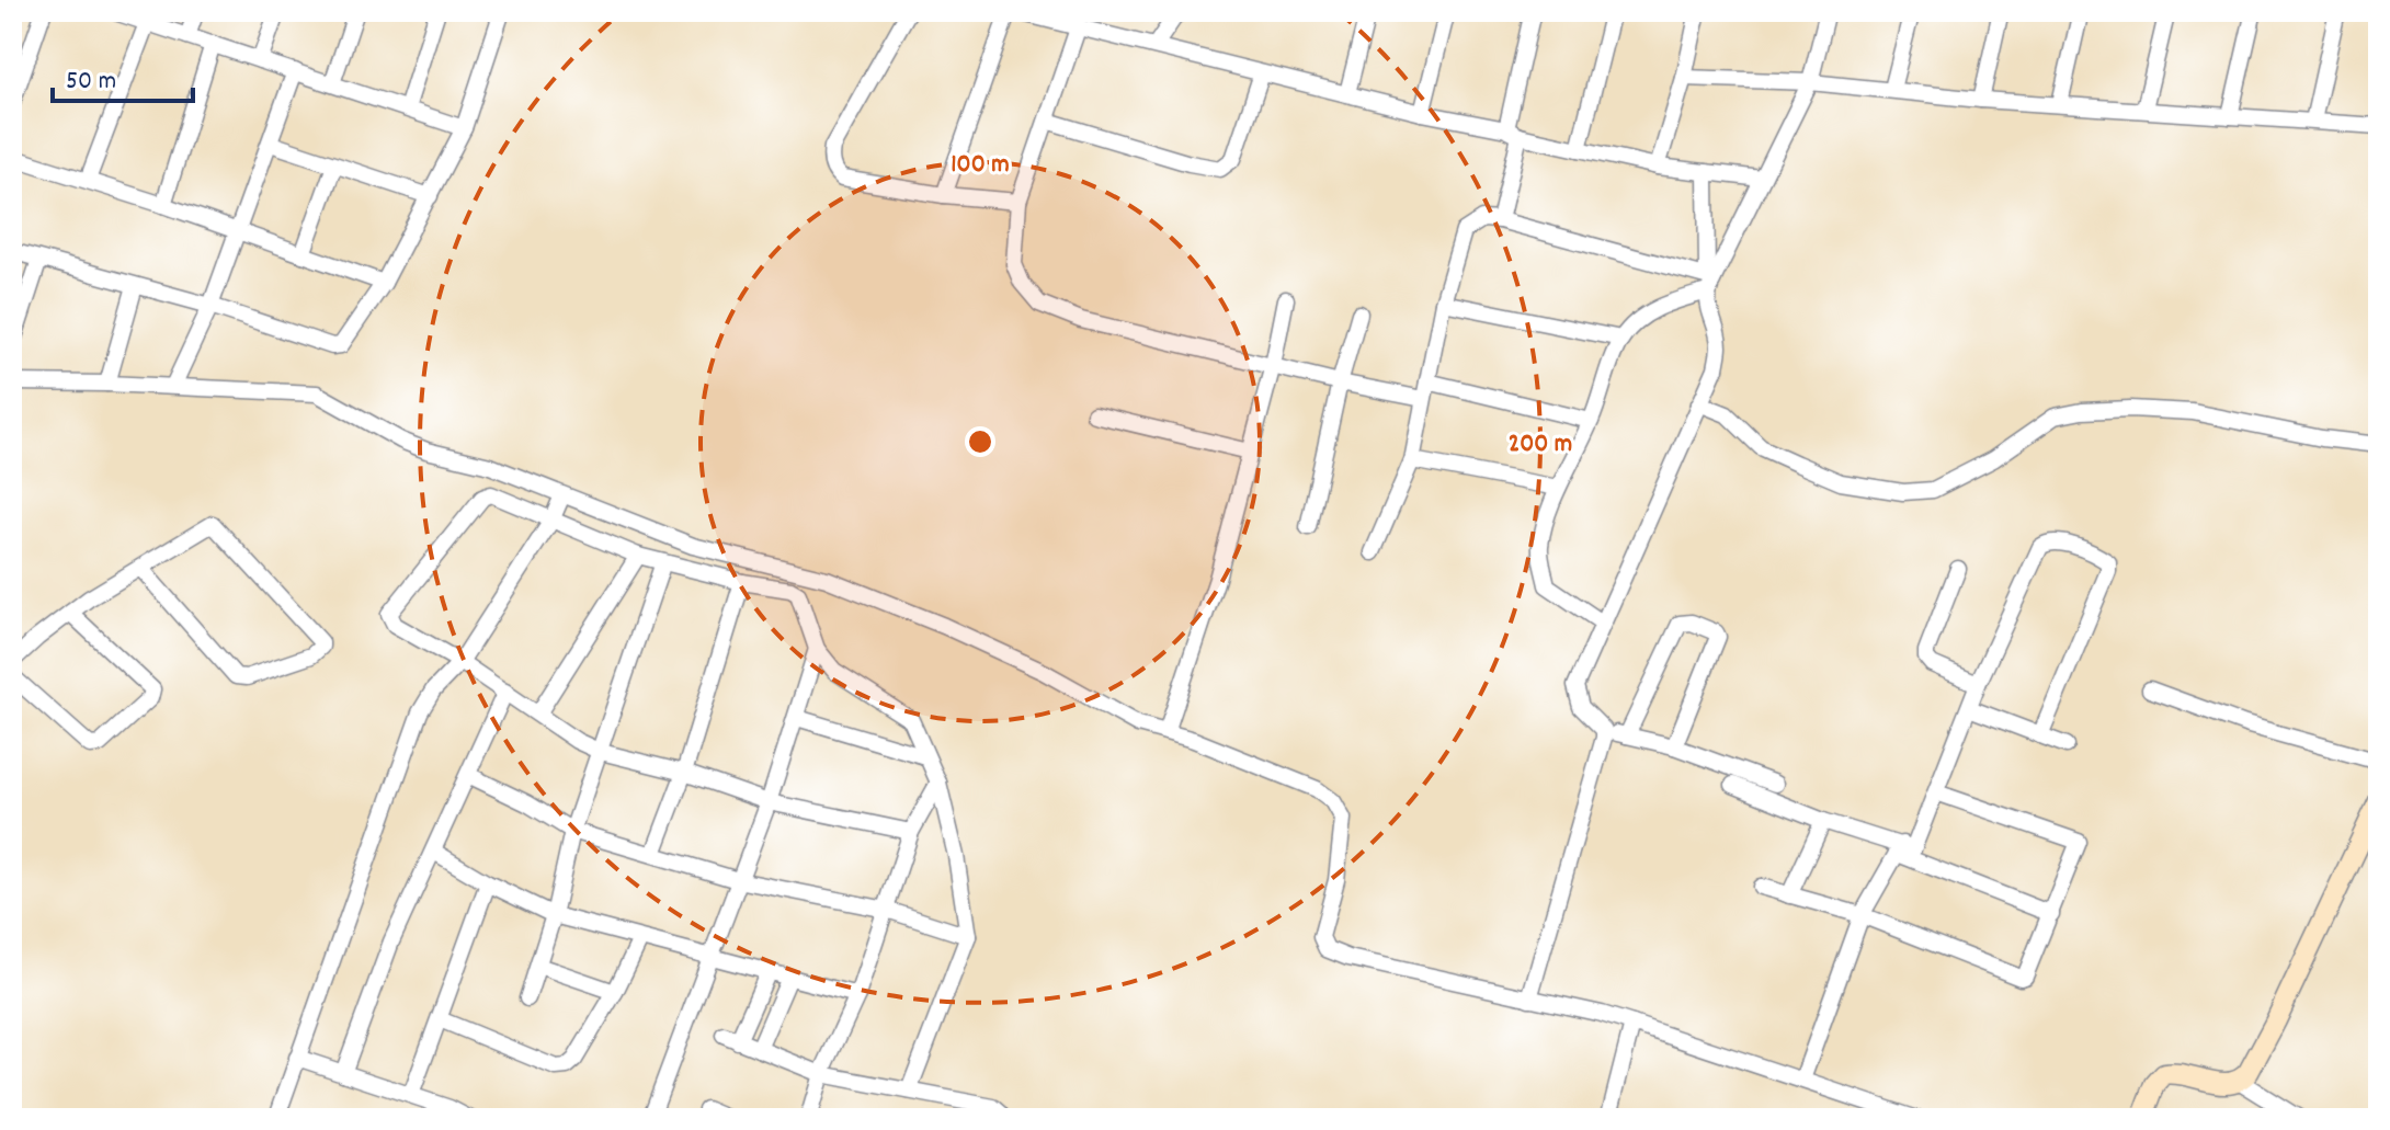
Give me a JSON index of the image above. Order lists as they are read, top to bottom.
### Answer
{
  "scale_bar": "50 m",
  "rings": ["100 m", "200 m"]
}
